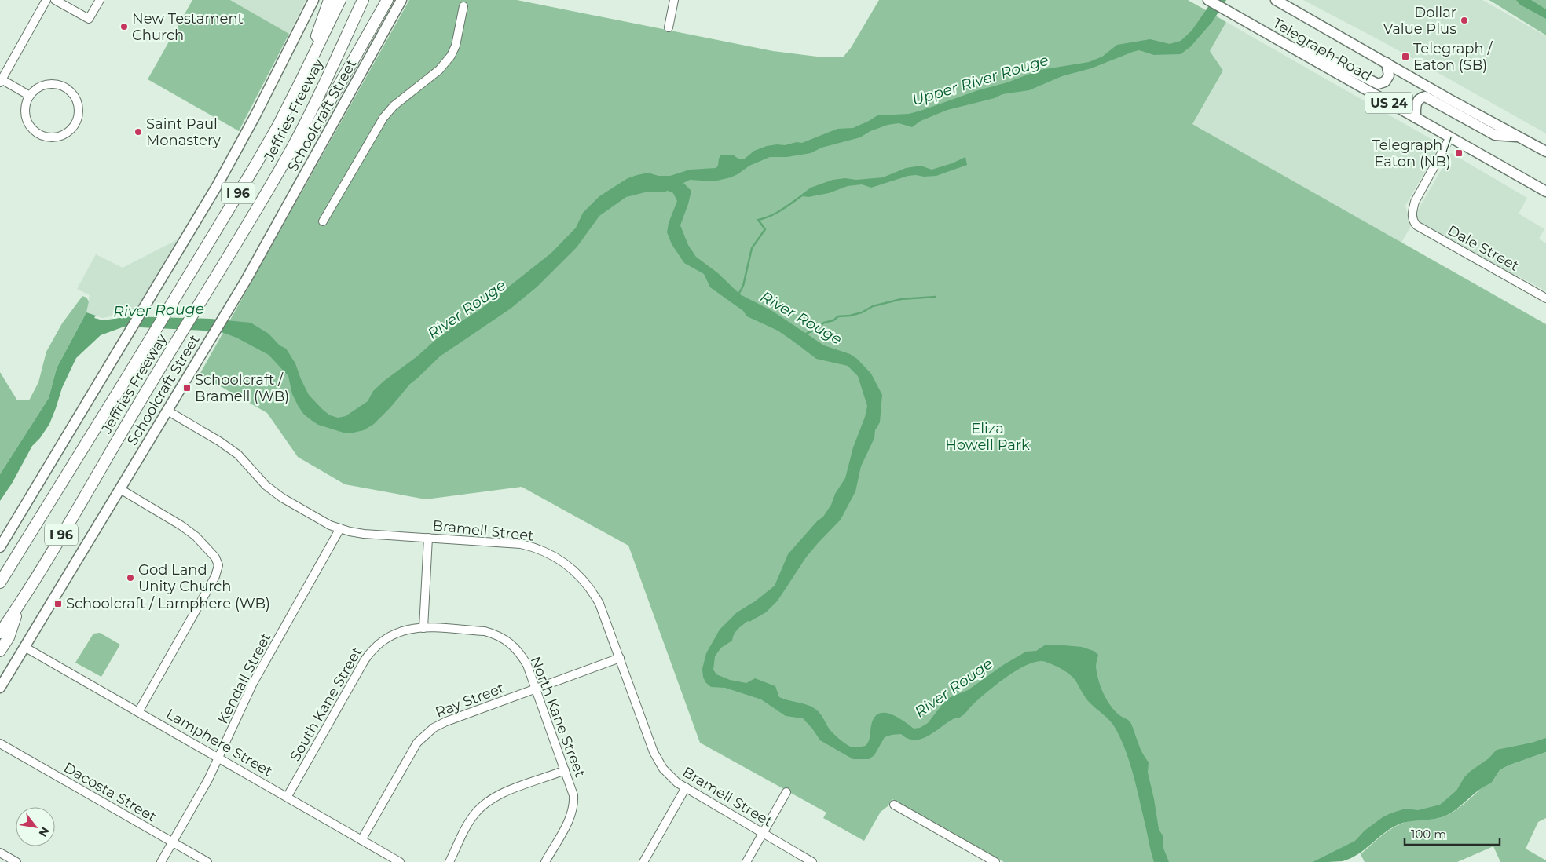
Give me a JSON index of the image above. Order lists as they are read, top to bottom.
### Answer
{
  "streets": {
    "highway": ["Jeffries Freeway", "I 96"],
    "main road": ["Telegraph Road", "US 24", "Schoolcraft Street"],
    "street": [
      "Dale Street",
      "Bramell Street",
      "Kendall Street",
      "Ray Street",
      "South Kane Street",
      "North Kane Street",
      "Lamphere Street",
      "Dacosta Street"
    ]
  },
  "crossings": [
    ["Telegraph Road", "Dale Street"],
    ["Schoolcraft Street", "Bramell Street"],
    ["Schoolcraft Street", "Lamphere Street"],
    ["Bramell Street", "Kendall Street"],
    ["Bramell Street", "Ray Street"],
    ["Kendall Street", "Lamphere Street"],
    ["Kendall Street", "Dacosta Street"],
    ["Ray Street", "North Kane Street"],
    ["Ray Street", "Lamphere Street"],
    ["South Kane Street", "North Kane Street"],
    ["South Kane Street", "Lamphere Street"]
  ],
  "water": ["Upper River Rouge", "River Rouge"],
  "parks": ["Eliza Howell Park"],
  "places": {
    "other": [
      "Dollar Value Plus",
      "New Testament Church",
      "Saint Paul Monastery",
      "God Land Unity Church"
    ],
    "transit": [
      "Telegraph / Eaton (SB)",
      "Telegraph / Eaton (NB)",
      "Schoolcraft / Bramell (WB)",
      "Schoolcraft / Lamphere (WB)"
    ]
  },
  "scale_bar": "100 m",
  "north": "bottom right"
}
